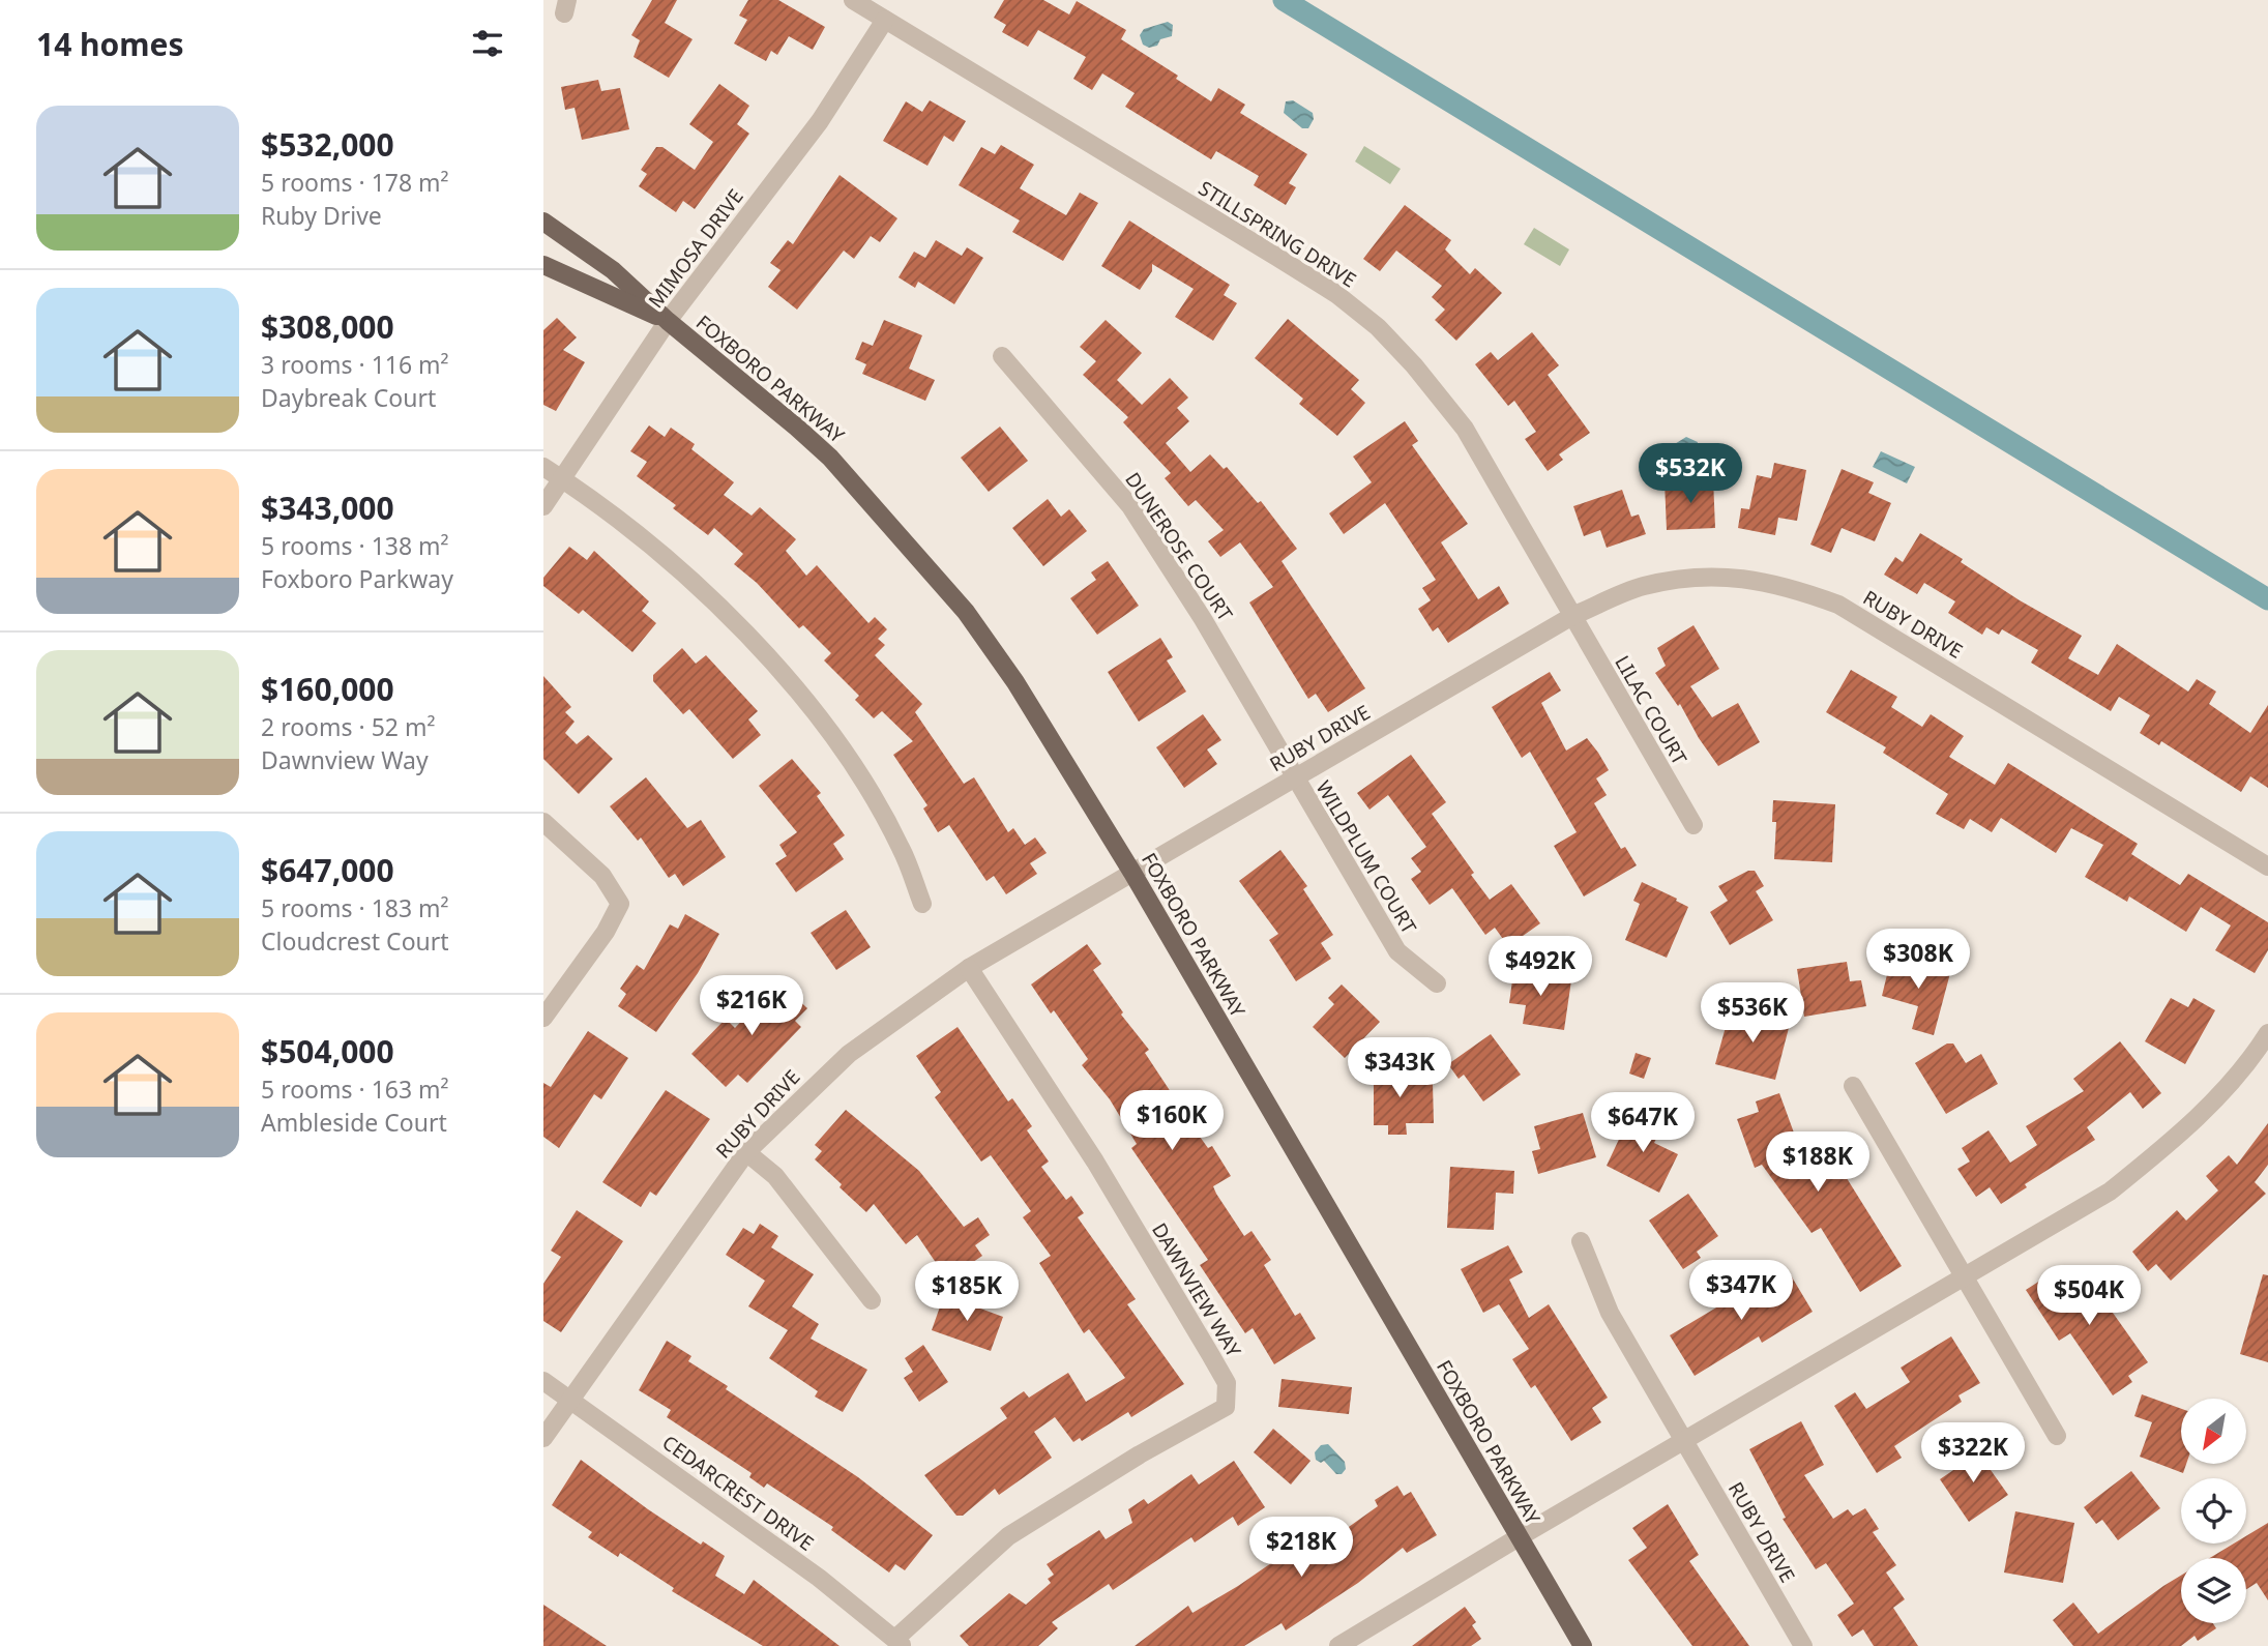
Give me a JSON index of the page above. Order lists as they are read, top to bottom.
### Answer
{
  "streets": {
    "main road": ["FOXBORO PARKWAY"],
    "street": [
      "STILLSPRING DRIVE",
      "MIMOSA DRIVE",
      "DUNEROSE COURT",
      "RUBY DRIVE",
      "LILAC COURT",
      "WILDPLUM COURT",
      "DAWNVIEW WAY",
      "CEDARCREST DRIVE"
    ]
  },
  "crossings": [
    ["STILLSPRING DRIVE", "MIMOSA DRIVE"],
    ["STILLSPRING DRIVE", "RUBY DRIVE"],
    ["STILLSPRING DRIVE", "LILAC COURT"],
    ["MIMOSA DRIVE", "FOXBORO PARKWAY"],
    ["FOXBORO PARKWAY", "RUBY DRIVE"],
    ["DUNEROSE COURT", "RUBY DRIVE"],
    ["DUNEROSE COURT", "WILDPLUM COURT"],
    ["RUBY DRIVE", "LILAC COURT"],
    ["RUBY DRIVE", "WILDPLUM COURT"],
    ["RUBY DRIVE", "DAWNVIEW WAY"],
    ["RUBY DRIVE", "CEDARCREST DRIVE"],
    ["DAWNVIEW WAY", "CEDARCREST DRIVE"]
  ],
  "north": "bottom left",
  "page": {
    "heading": "14 homes",
    "list": [
      {
        "name": "$532,000",
        "note": "5 rooms · 178 m² · Ruby Drive"
      },
      {
        "name": "$308,000",
        "note": "3 rooms · 116 m² · Daybreak Court"
      },
      {
        "name": "$343,000",
        "note": "5 rooms · 138 m² · Foxboro Parkway"
      },
      {
        "name": "$160,000",
        "note": "2 rooms · 52 m² · Dawnview Way"
      },
      {
        "name": "$647,000",
        "note": "5 rooms · 183 m² · Cloudcrest Court"
      },
      {
        "name": "$504,000",
        "note": "5 rooms · 163 m² · Ambleside Court"
      }
    ],
    "price": [
      "$532K",
      "$308K",
      "$492K",
      "$216K",
      "$536K",
      "$343K",
      "$160K",
      "$647K",
      "$188K",
      "$347K",
      "$185K",
      "$504K",
      "$322K",
      "$218K"
    ]
  }
}
